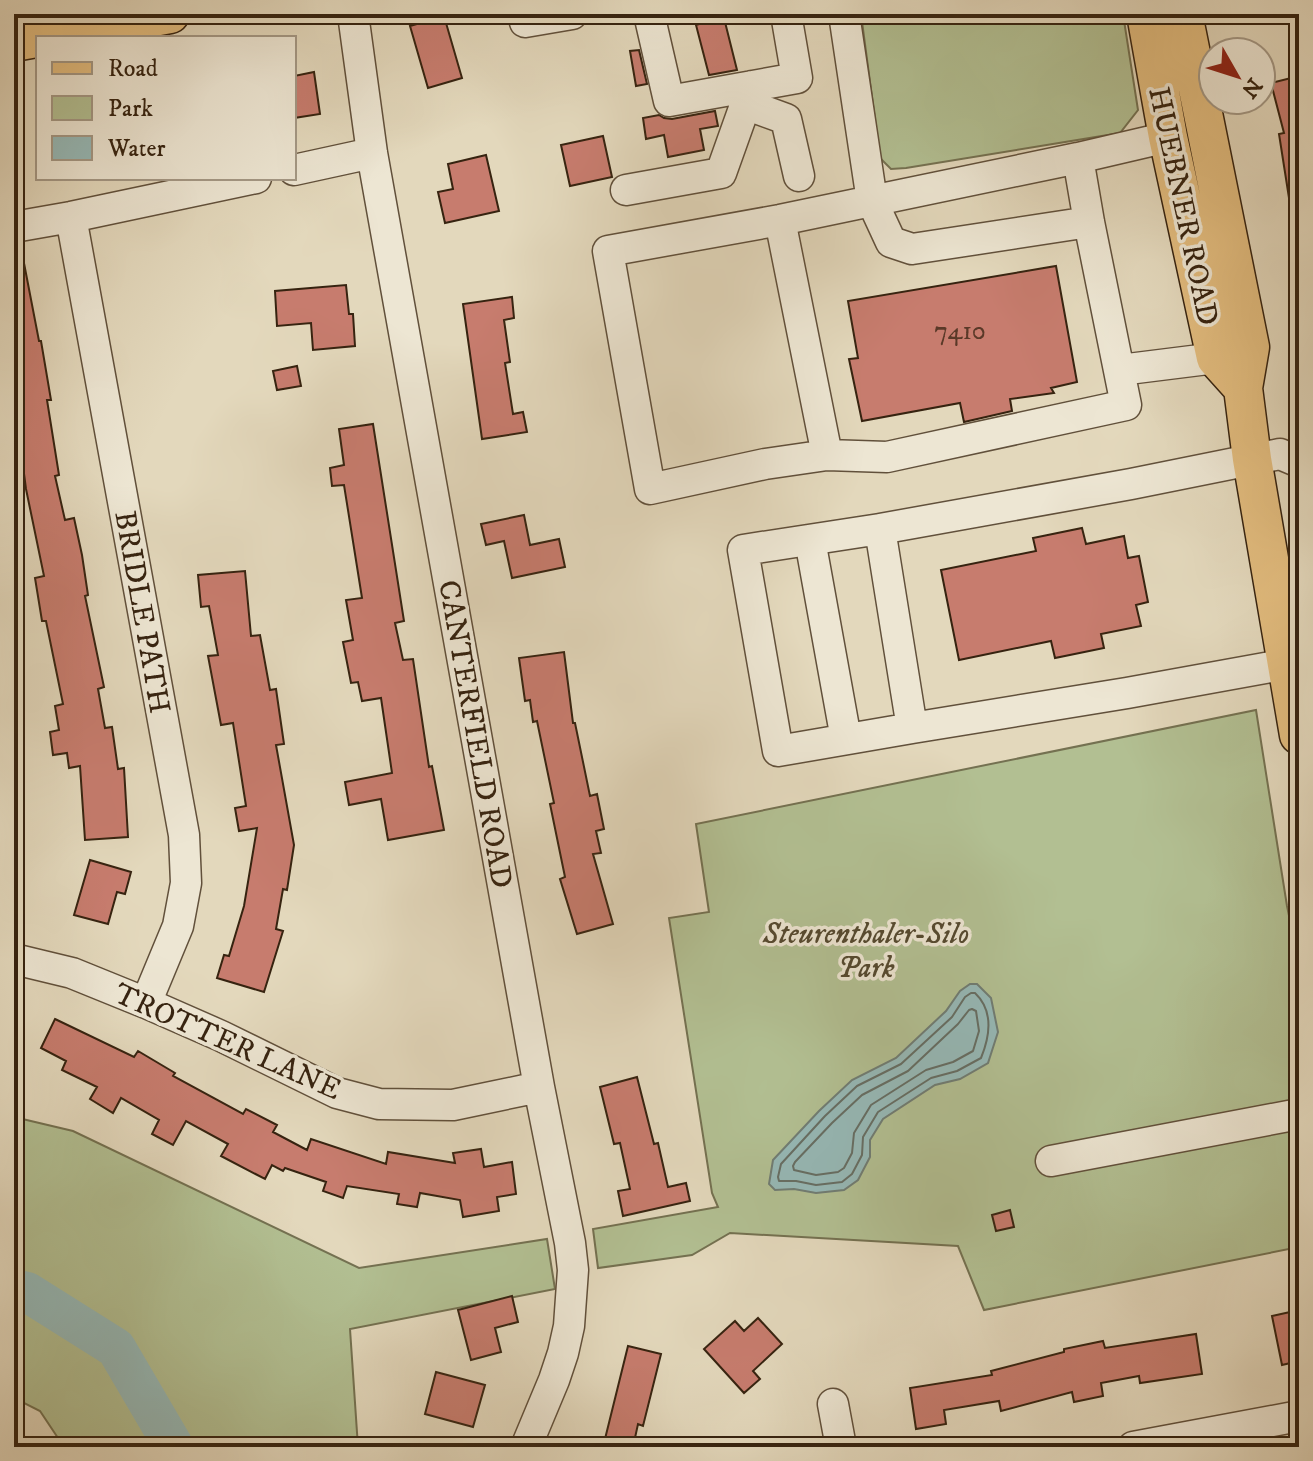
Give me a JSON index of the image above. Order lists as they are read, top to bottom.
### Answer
{
  "streets": {
    "main road": ["HUEBNER ROAD"],
    "street": ["BRIDLE PATH", "CANTERFIELD ROAD", "TROTTER LANE"]
  },
  "crossings": [
    ["BRIDLE PATH", "TROTTER LANE"],
    ["CANTERFIELD ROAD", "TROTTER LANE"]
  ],
  "parks": ["Steurenthaler-Silo Park"],
  "house_numbers": ["7410"],
  "legend": ["Road", "Park", "Water"],
  "north": "bottom right"
}
